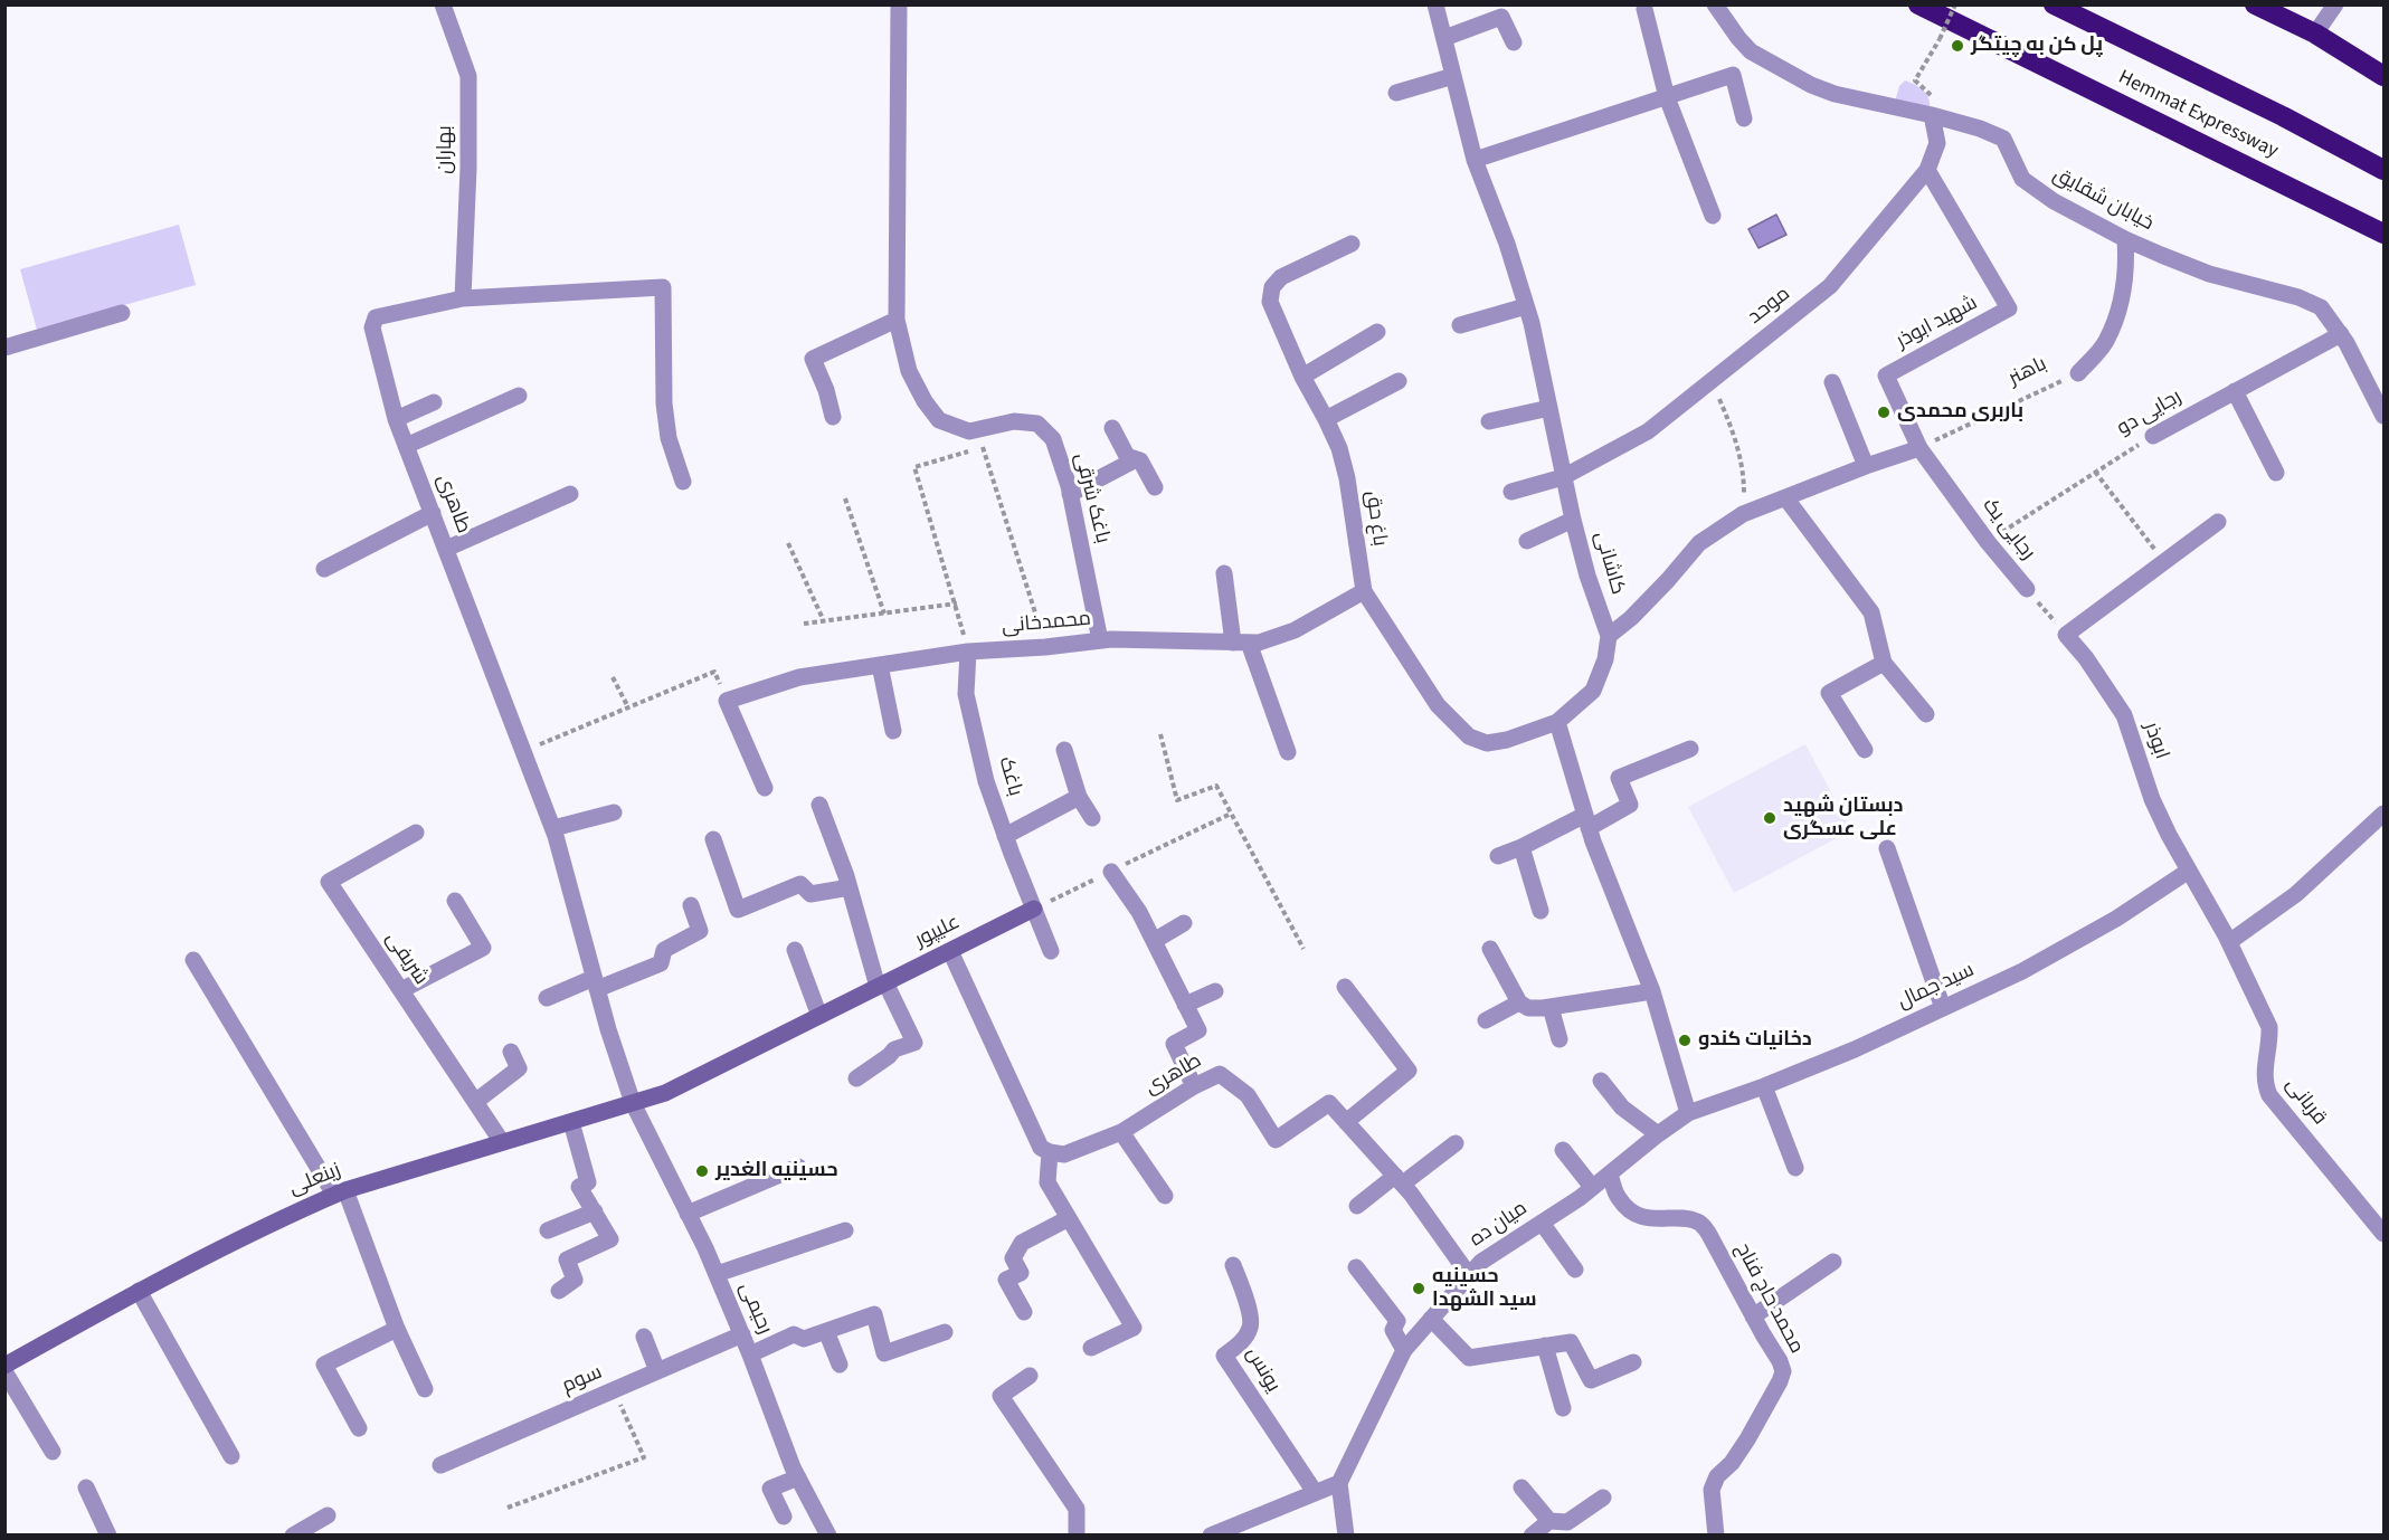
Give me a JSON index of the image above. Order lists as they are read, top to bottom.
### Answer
{
  "streets": {
    "highway": ["Hemmat Expressway"],
    "street": [
      "بهاران",
      "خیابان شقایق",
      "موحد",
      "شهید ابوذر",
      "باهنر",
      "رجایی دو",
      "باغک شرقی",
      "طاهری",
      "باغ حق",
      "رجایی یک",
      "کاشانی",
      "محمدخانی",
      "ابوذر",
      "باغک",
      "علیپور",
      "شریفی",
      "سید جمال",
      "قربانی",
      "زینعلی",
      "میان ده",
      "محمد حاج فناح",
      "رحیمی",
      "یونس",
      "سوم"
    ]
  },
  "crossings": [
    ["بهاران", "طاهری"],
    ["خیابان شقایق", "موحد"],
    ["خیابان شقایق", "باهنر"],
    ["خیابان شقایق", "رجایی دو"],
    ["موحد", "شهید ابوذر"],
    ["موحد", "کاشانی"],
    ["شهید ابوذر", "باهنر"],
    ["شهید ابوذر", "رجایی یک"],
    ["باهنر", "رجایی یک"],
    ["رجایی دو", "رجایی یک"],
    ["باغک شرقی", "محمدخانی"],
    ["طاهری", "زینعلی"],
    ["طاهری", "میان ده"],
    ["طاهری", "رحیمی"],
    ["باغ حق", "محمدخانی"],
    ["رجایی یک", "ابوذر"],
    ["محمدخانی", "باغک"],
    ["ابوذر", "سید جمال"],
    ["ابوذر", "قربانی"],
    ["باغک", "علیپور"],
    ["علیپور", "زینعلی"],
    ["شریفی", "زینعلی"],
    ["سید جمال", "قربانی"],
    ["سید جمال", "میان ده"],
    ["زینعلی", "رحیمی"],
    ["میان ده", "محمد حاج فناح"],
    ["رحیمی", "سوم"]
  ],
  "places": [
    "پل کن به چیتگر",
    "باربری محمدی",
    "دبستان شهید علی عسگری",
    "دخانیات کندو",
    "حسینیه الغدیر",
    "حسینیه سید الشهدا"
  ]
}
